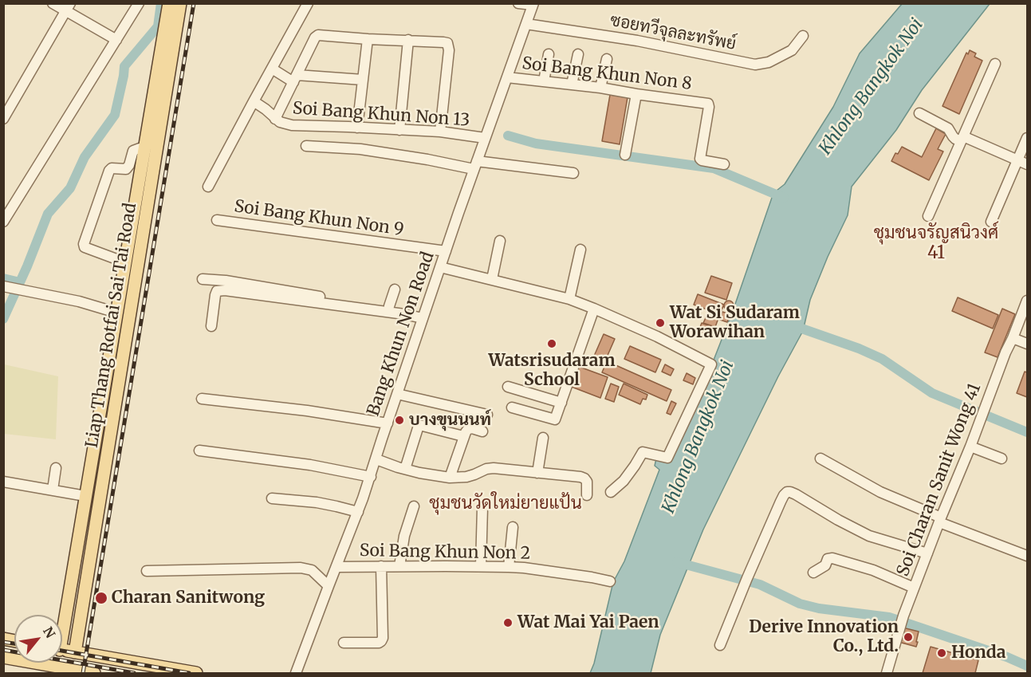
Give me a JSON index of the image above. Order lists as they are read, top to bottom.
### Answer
{
  "streets": {
    "main road": ["Liap Thang Rotfai Sai Tai Road"],
    "street": [
      "ซอยทวีจุลละทรัพย์",
      "Soi Bang Khun Non 8",
      "Soi Bang Khun Non 13",
      "Soi Bang Khun Non 9",
      "Bang Khun Non Road",
      "Soi Charan Sanit Wong 41",
      "Soi Bang Khun Non 2"
    ]
  },
  "crossings": [
    ["ซอยทวีจุลละทรัพย์", "Bang Khun Non Road"],
    ["Soi Bang Khun Non 8", "Bang Khun Non Road"],
    ["Soi Bang Khun Non 13", "Bang Khun Non Road"],
    ["Soi Bang Khun Non 9", "Bang Khun Non Road"],
    ["Bang Khun Non Road", "Soi Bang Khun Non 2"]
  ],
  "districts": ["ชุมชนจรัญสนิวงศ์ 41", "ชุมชนวัดใหม่ยายแป้น"],
  "water": ["Khlong Bangkok Noi"],
  "places": [
    "Wat Si Sudaram Worawihan",
    "Watsrisudaram School",
    "บางขุนนนท์",
    "Charan Sanitwong",
    "Wat Mai Yai Paen",
    "Derive Innovation Co., Ltd.",
    "Honda"
  ],
  "north": "top right"
}
